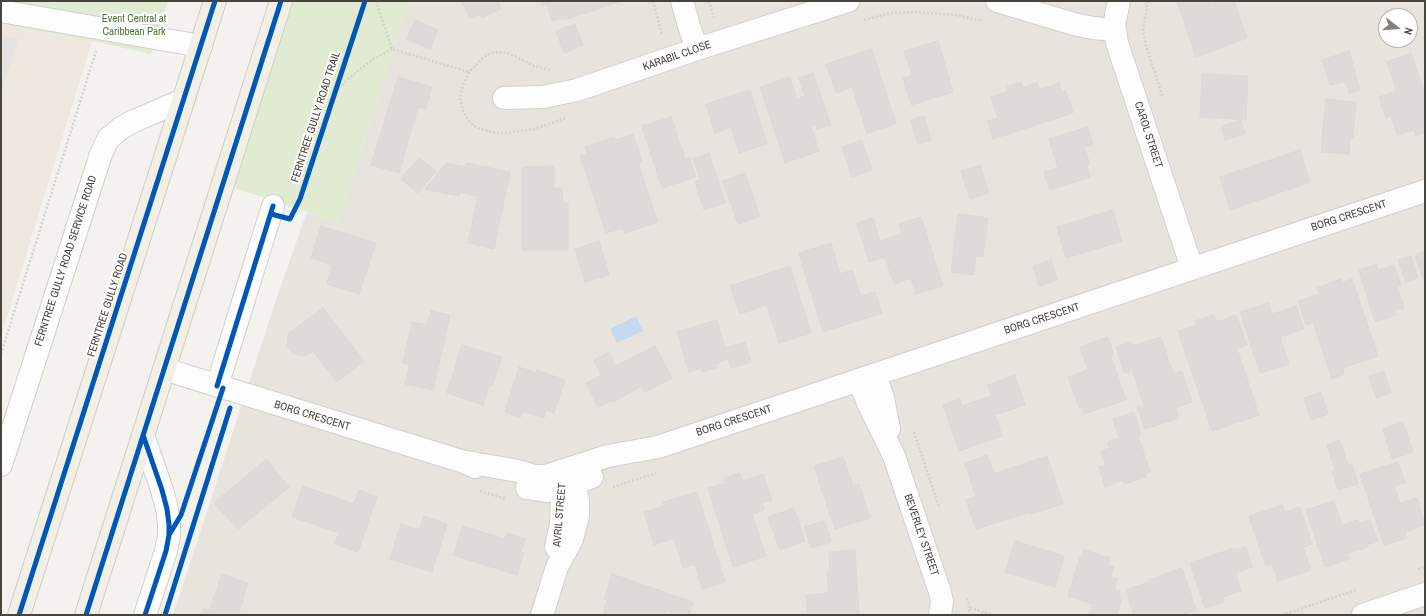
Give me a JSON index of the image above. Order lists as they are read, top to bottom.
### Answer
{
  "streets": {
    "main road": ["FERNTREE GULLY ROAD"],
    "street": [
      "KARABIL CLOSE",
      "CAROL STREET",
      "BORG CRESCENT",
      "FERNTREE GULLY ROAD SERVICE ROAD",
      "AVRIL STREET",
      "BEVERLEY STREET"
    ],
    "cycle path": ["FERNTREE GULLY ROAD TRAIL"]
  },
  "crossings": [
    ["CAROL STREET", "BORG CRESCENT"],
    ["BORG CRESCENT", "AVRIL STREET"],
    ["BORG CRESCENT", "BEVERLEY STREET"],
    ["FERNTREE GULLY ROAD SERVICE ROAD", "FERNTREE GULLY ROAD"]
  ],
  "parks": ["Event Central at Caribbean Park"],
  "north": "right"
}
